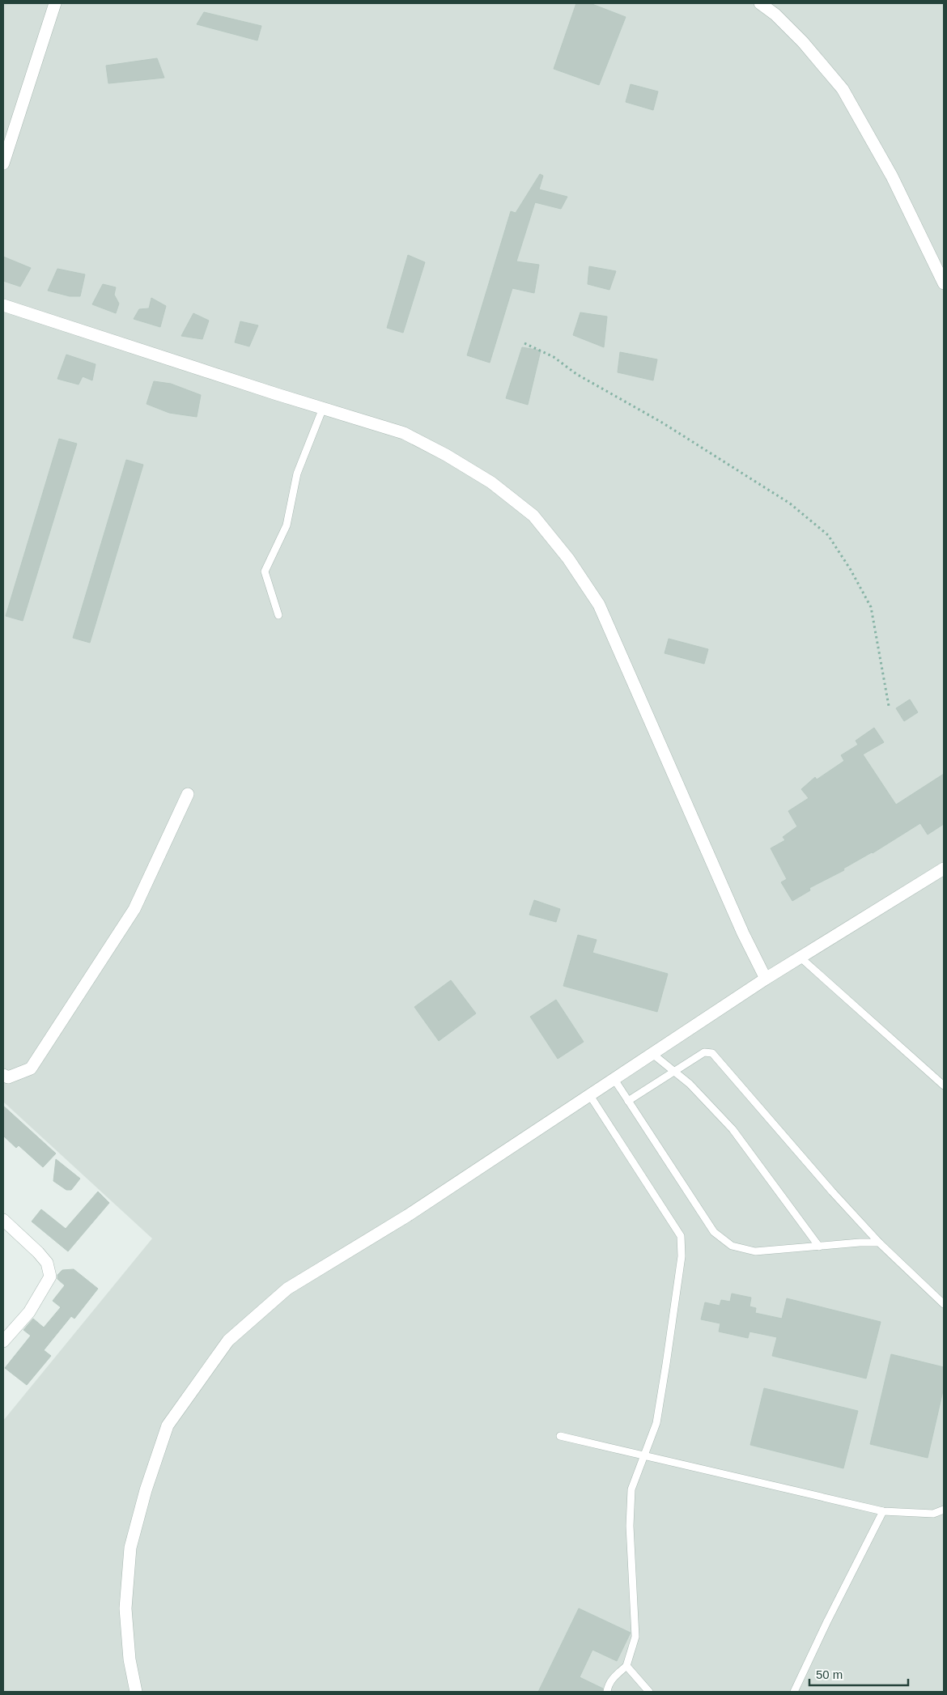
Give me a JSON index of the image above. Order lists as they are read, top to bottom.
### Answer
{
  "scale_bar": "50 m"
}
